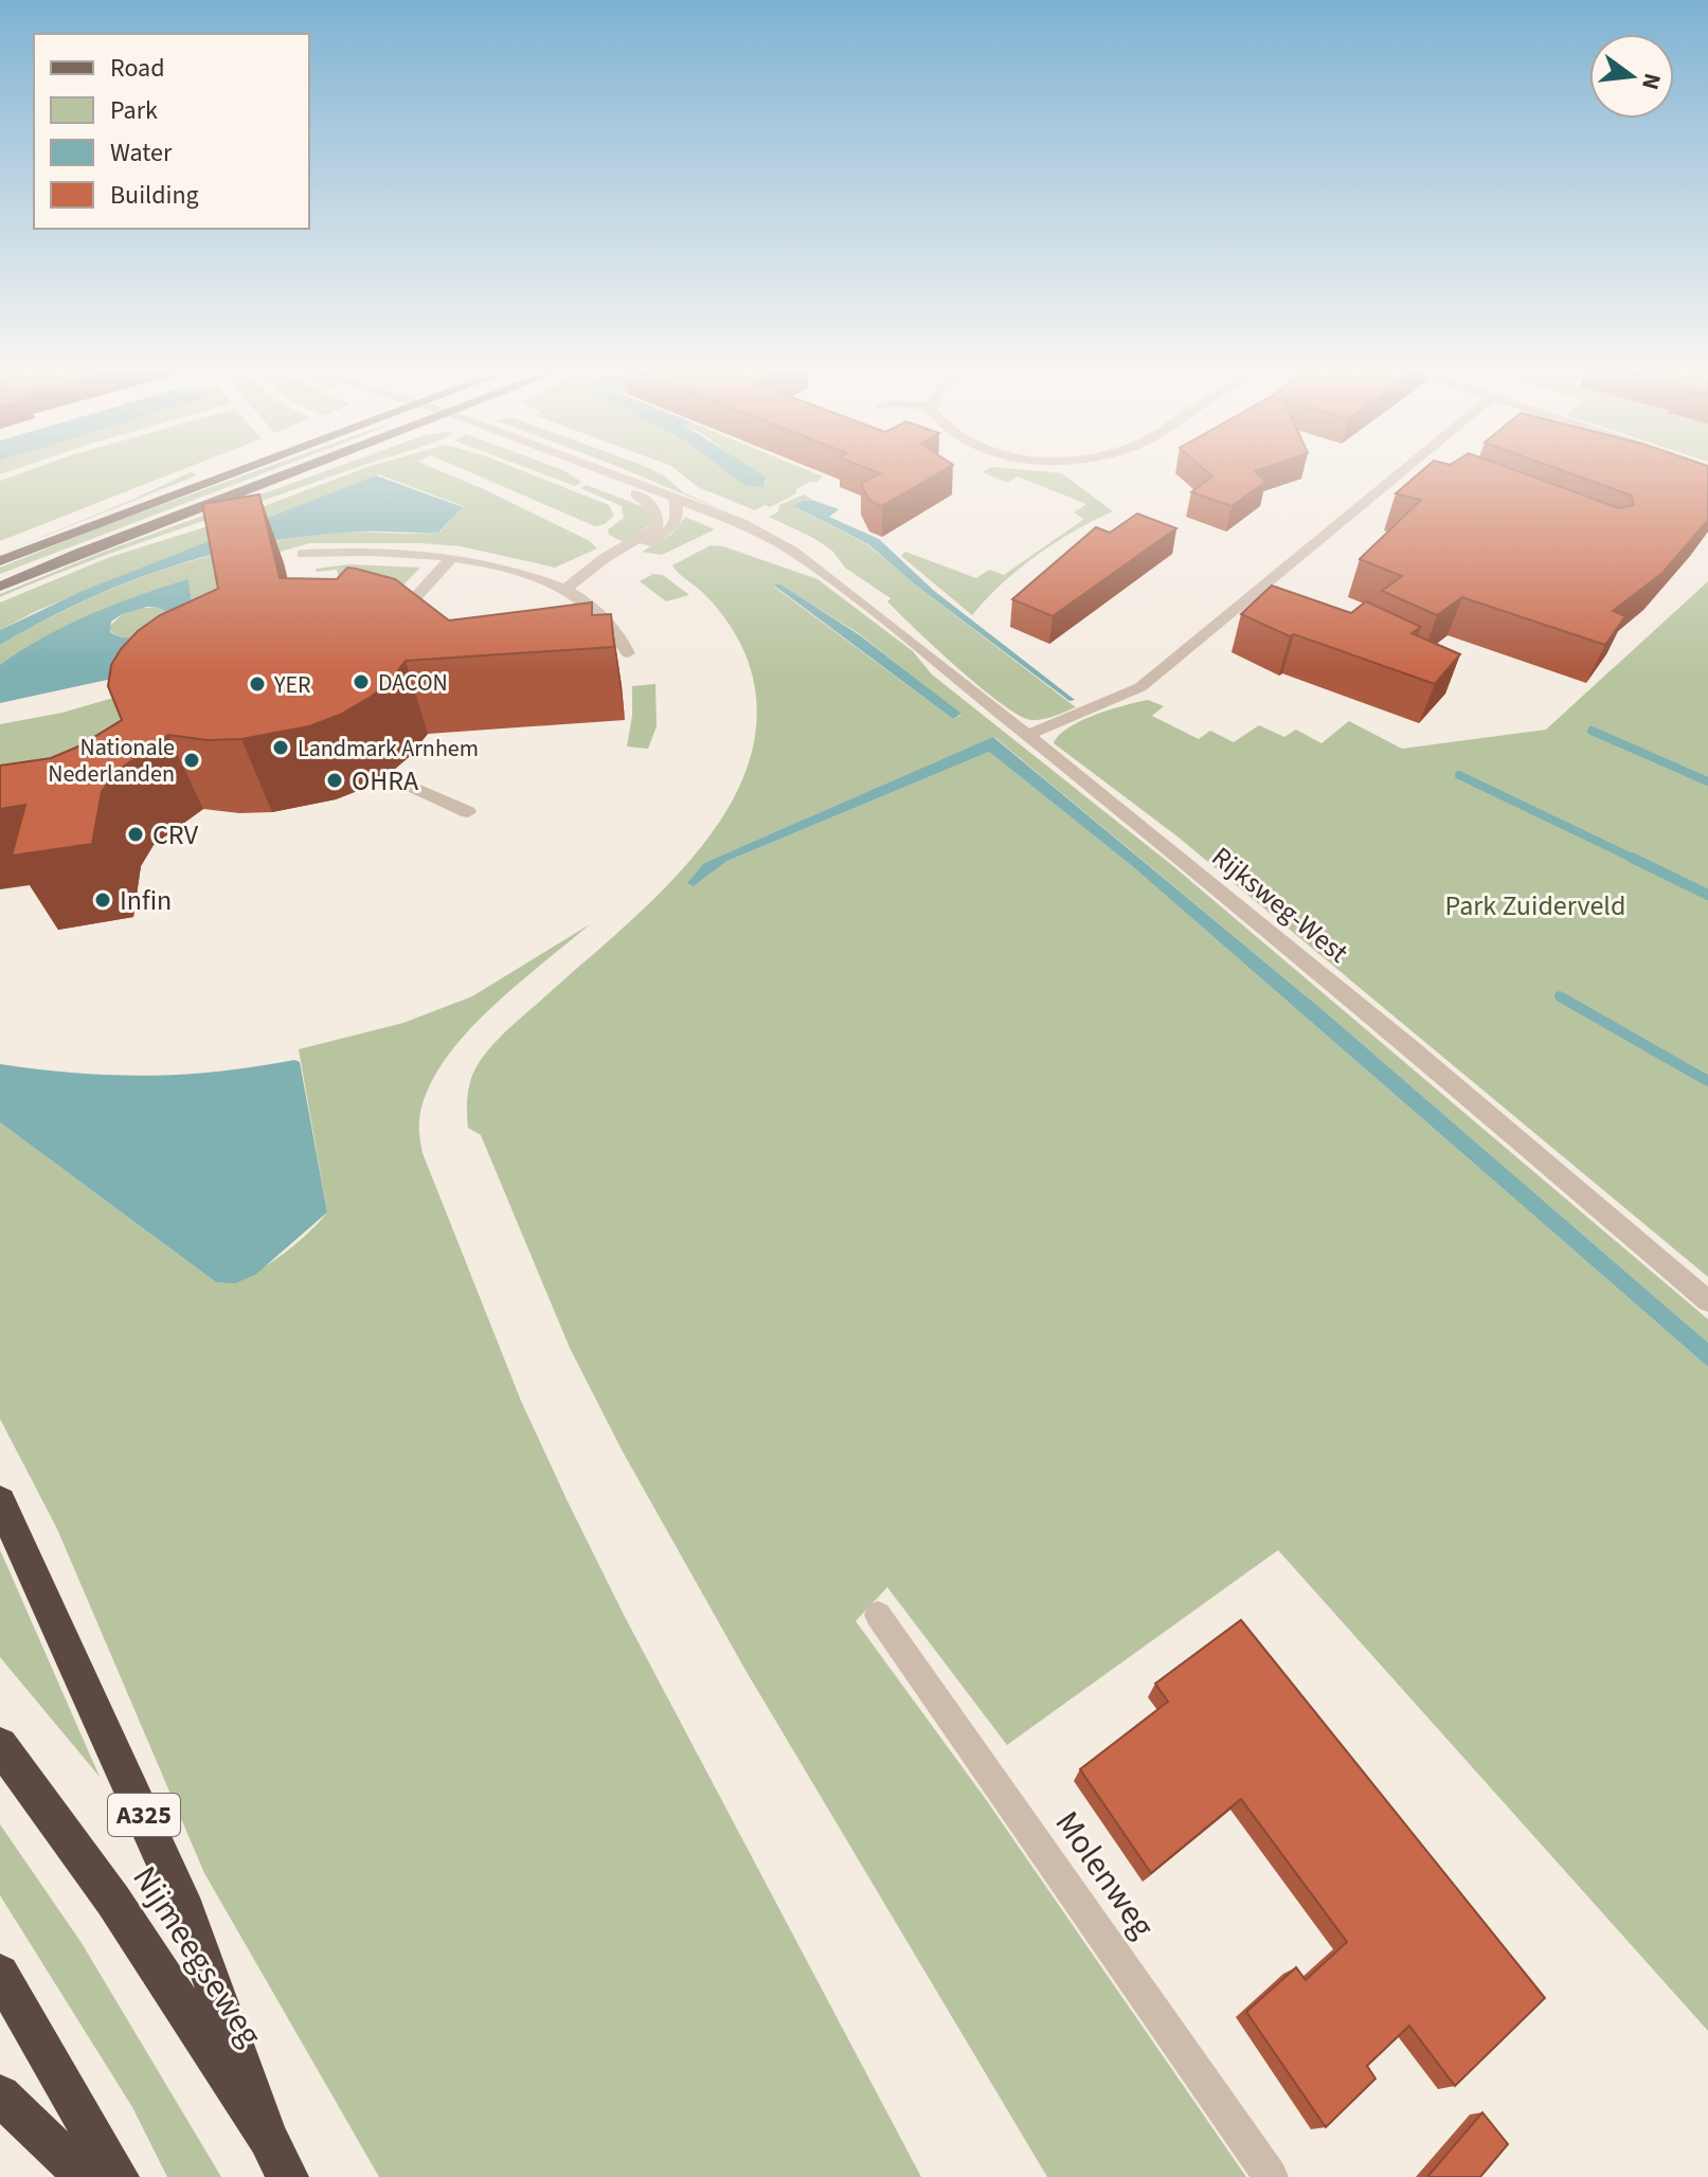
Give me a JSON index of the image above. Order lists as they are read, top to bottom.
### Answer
{
  "streets": {
    "highway": ["A325", "Nijmeegseweg"],
    "street": ["Rijksweg-West", "Molenweg"]
  },
  "crossings": [
    ["A325", "Nijmeegseweg"]
  ],
  "parks": ["Park Zuiderveld"],
  "places": [
    "DACON",
    "YER",
    "Landmark Arnhem",
    "Nationale Nederlanden",
    "OHRA",
    "CRV",
    "Infin"
  ],
  "legend": [
    "Road",
    "Park",
    "Water",
    "Building"
  ],
  "north": "right"
}
